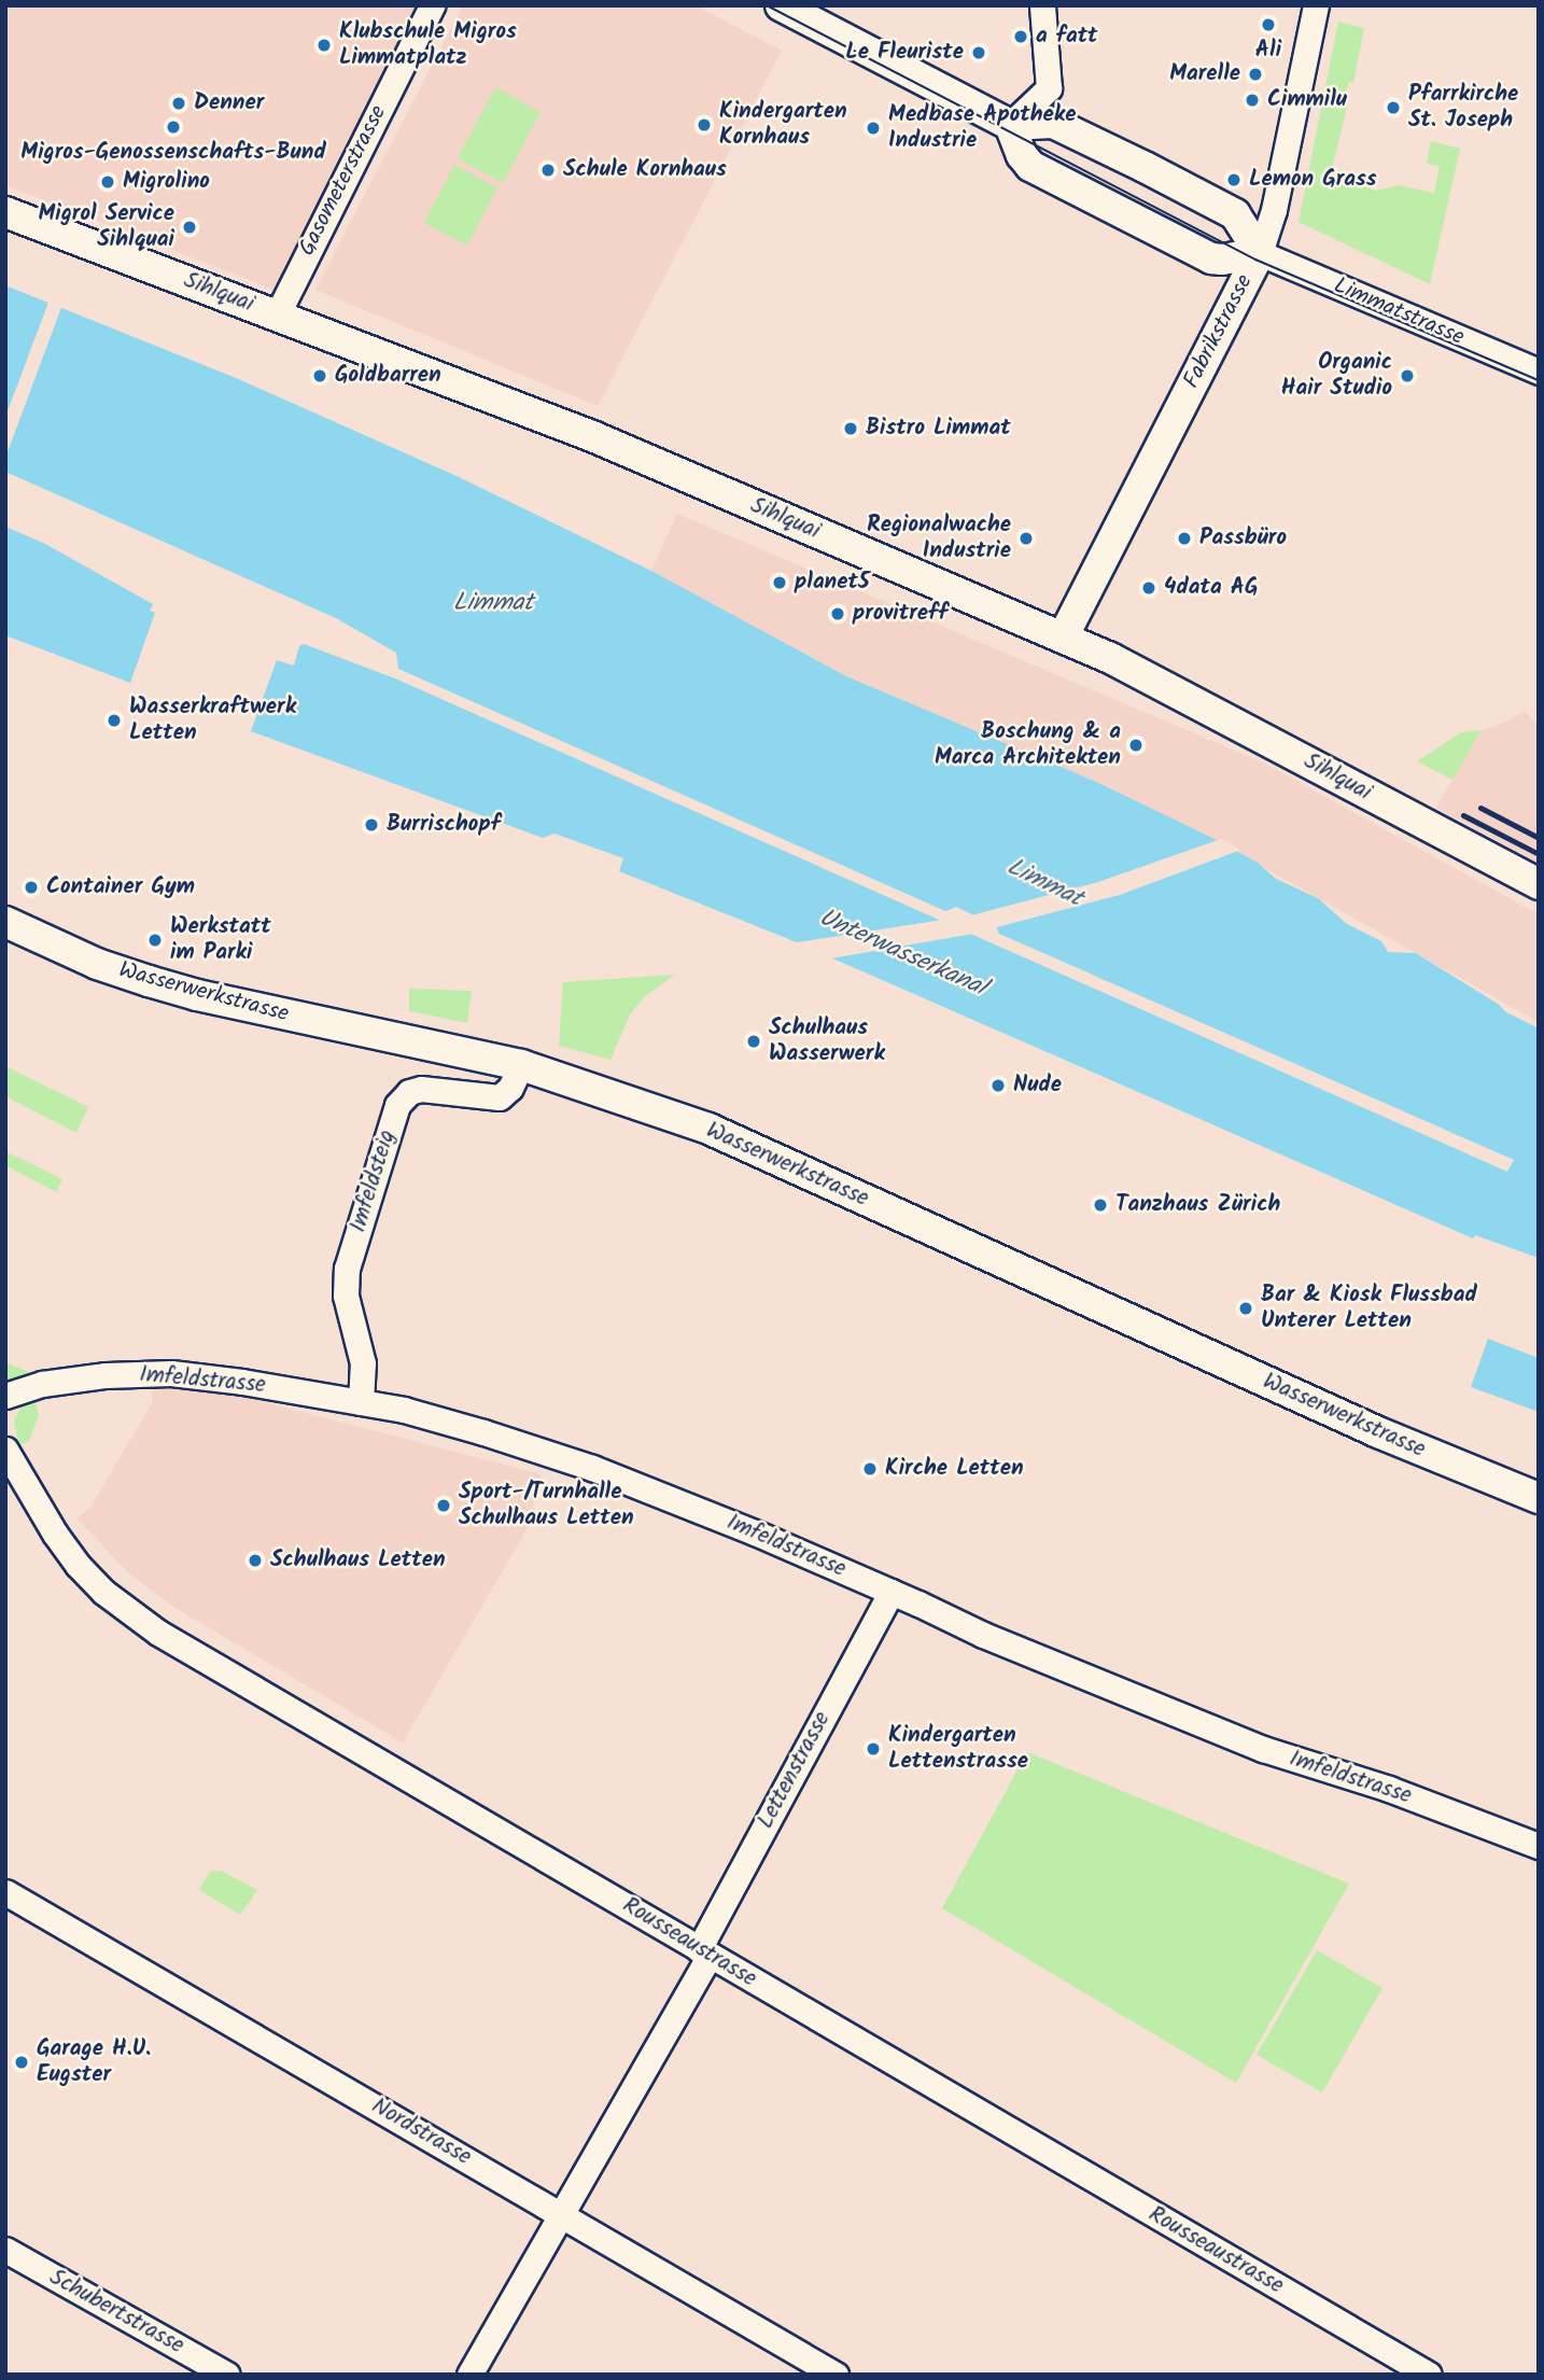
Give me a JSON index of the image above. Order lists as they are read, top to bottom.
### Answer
{
  "streets": {
    "street": [
      "Gasometerstrasse",
      "Sihlquai",
      "Limmatstrasse",
      "Fabrikstrasse",
      "Wasserwerkstrasse",
      "Imfeldsteig",
      "Imfeldstrasse",
      "Lettenstrasse",
      "Rousseaustrasse",
      "Nordstrasse",
      "Schubertstrasse"
    ]
  },
  "crossings": [
    ["Gasometerstrasse", "Sihlquai"],
    ["Sihlquai", "Fabrikstrasse"],
    ["Limmatstrasse", "Fabrikstrasse"],
    ["Wasserwerkstrasse", "Imfeldsteig"],
    ["Imfeldsteig", "Imfeldstrasse"],
    ["Imfeldstrasse", "Lettenstrasse"],
    ["Lettenstrasse", "Rousseaustrasse"],
    ["Lettenstrasse", "Nordstrasse"]
  ],
  "water": ["Limmat", "Unterwasserkanal"],
  "places": [
    "Ali",
    "a fatt",
    "Klubschule Migros Limmatplatz",
    "Le Fleuriste",
    "Marelle",
    "Cimmilu",
    "Denner",
    "Pfarrkirche St. Joseph",
    "Kindergarten Kornhaus",
    "Migros-Genossenschafts-Bund",
    "Medbase Apotheke Industrie",
    "Schule Kornhaus",
    "Lemon Grass",
    "Migrolino",
    "Migrol Service Sihlquai",
    "Goldbarren",
    "Organic Hair Studio",
    "Bistro Limmat",
    "Regionalwache Industrie",
    "Passbüro",
    "planet5",
    "4data AG",
    "provitreff",
    "Wasserkraftwerk Letten",
    "Boschung & a Marca Architekten",
    "Burrischopf",
    "Container Gym",
    "Werkstatt im Parki",
    "Schulhaus Wasserwerk",
    "Nude",
    "Tanzhaus Zürich",
    "Bar & Kiosk Flussbad Unterer Letten",
    "Kirche Letten",
    "Sport-/Turnhalle Schulhaus Letten",
    "Schulhaus Letten",
    "Kindergarten Lettenstrasse",
    "Garage H.U. Eugster"
  ]
}
